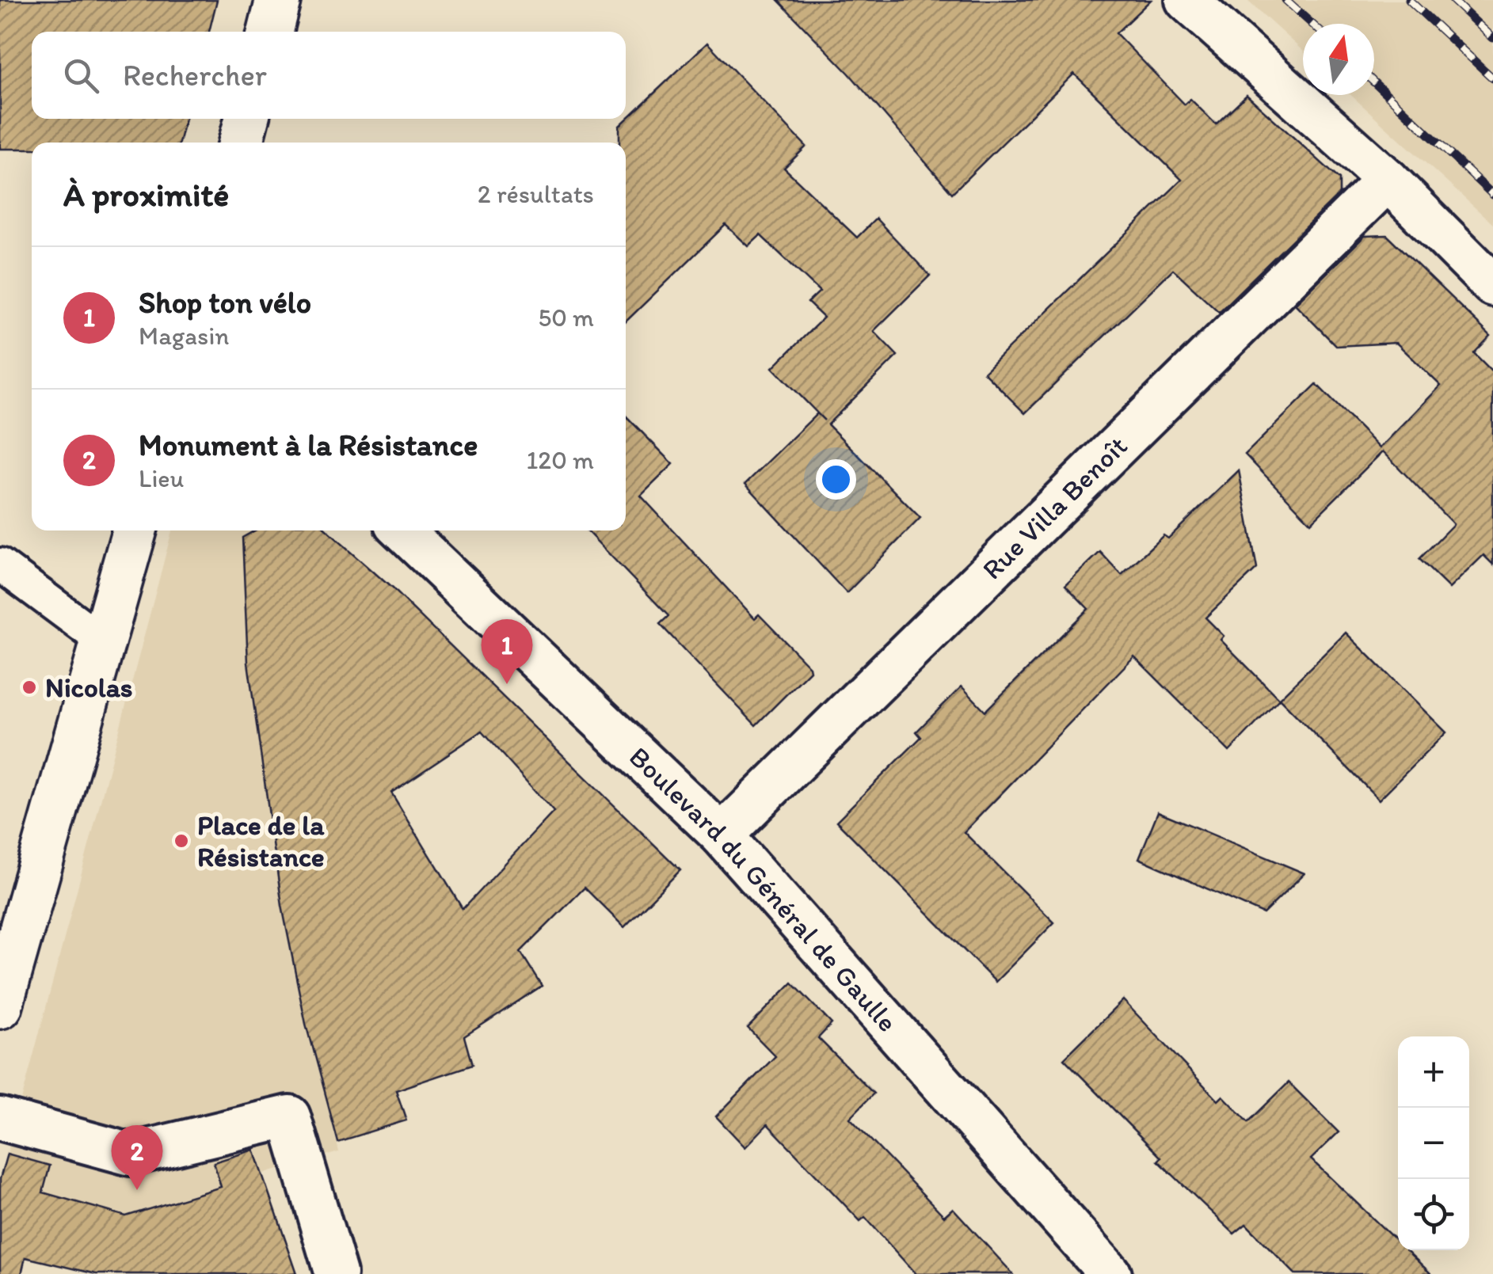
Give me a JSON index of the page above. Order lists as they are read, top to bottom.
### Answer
{
  "streets": {
    "street": ["Rue Villa Benoît", "Boulevard du Général de Gaulle"]
  },
  "crossings": [
    ["Rue Villa Benoît", "Boulevard du Général de Gaulle"]
  ],
  "places": ["Nicolas", "Place de la Résistance"],
  "north": "top",
  "page": {
    "search": "Rechercher",
    "heading": ["À proximité", "2 résultats"],
    "list": [
      {
        "mark": "1",
        "name": "Shop ton vélo",
        "note": "Magasin",
        "value": "50 m"
      },
      {
        "mark": "2",
        "name": "Monument à la Résistance",
        "note": "Lieu",
        "value": "120 m"
      }
    ],
    "pins": ["1", "2"],
    "map_buttons": ["+", "−"]
  }
}
